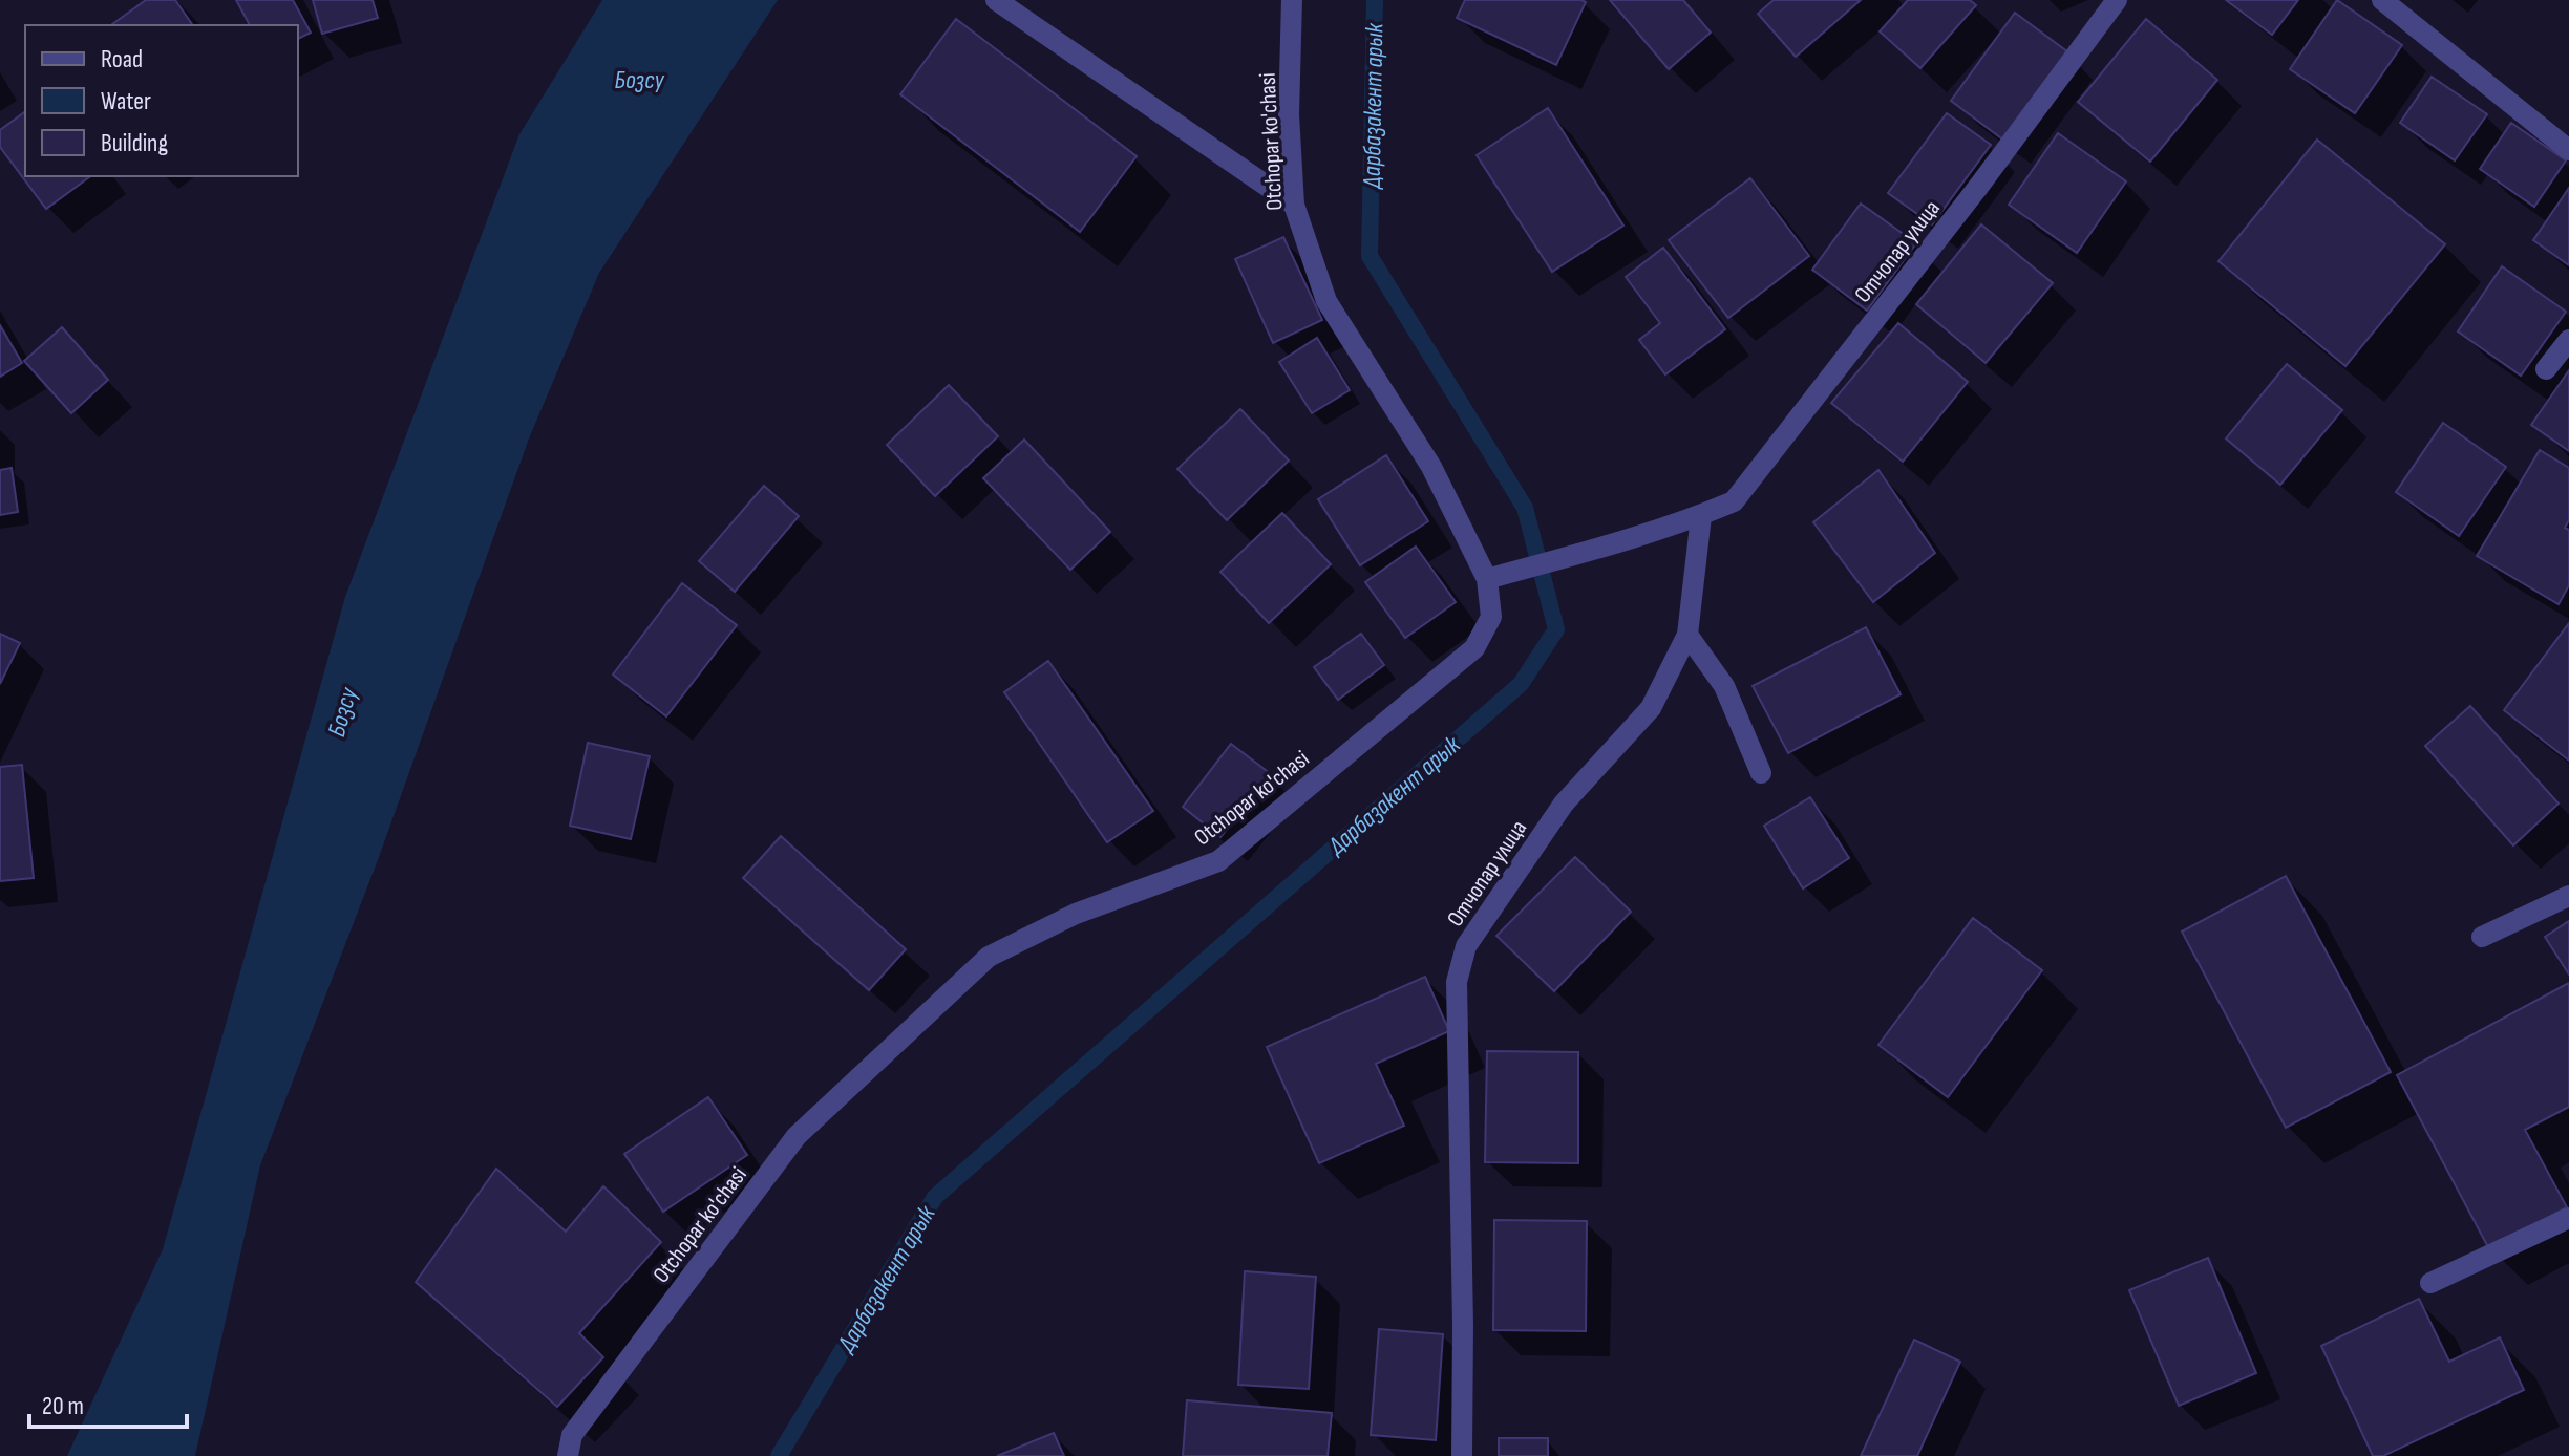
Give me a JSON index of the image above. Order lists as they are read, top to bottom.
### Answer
{
  "streets": {
    "street": ["Otchopar ko'chasi", "Отчопар улица"]
  },
  "crossings": [
    ["Otchopar ko'chasi", "Отчопар улица"]
  ],
  "water": ["Бозсу", "Дарбазакент арык"],
  "legend": ["Road", "Water", "Building"],
  "scale_bar": "20 m"
}
